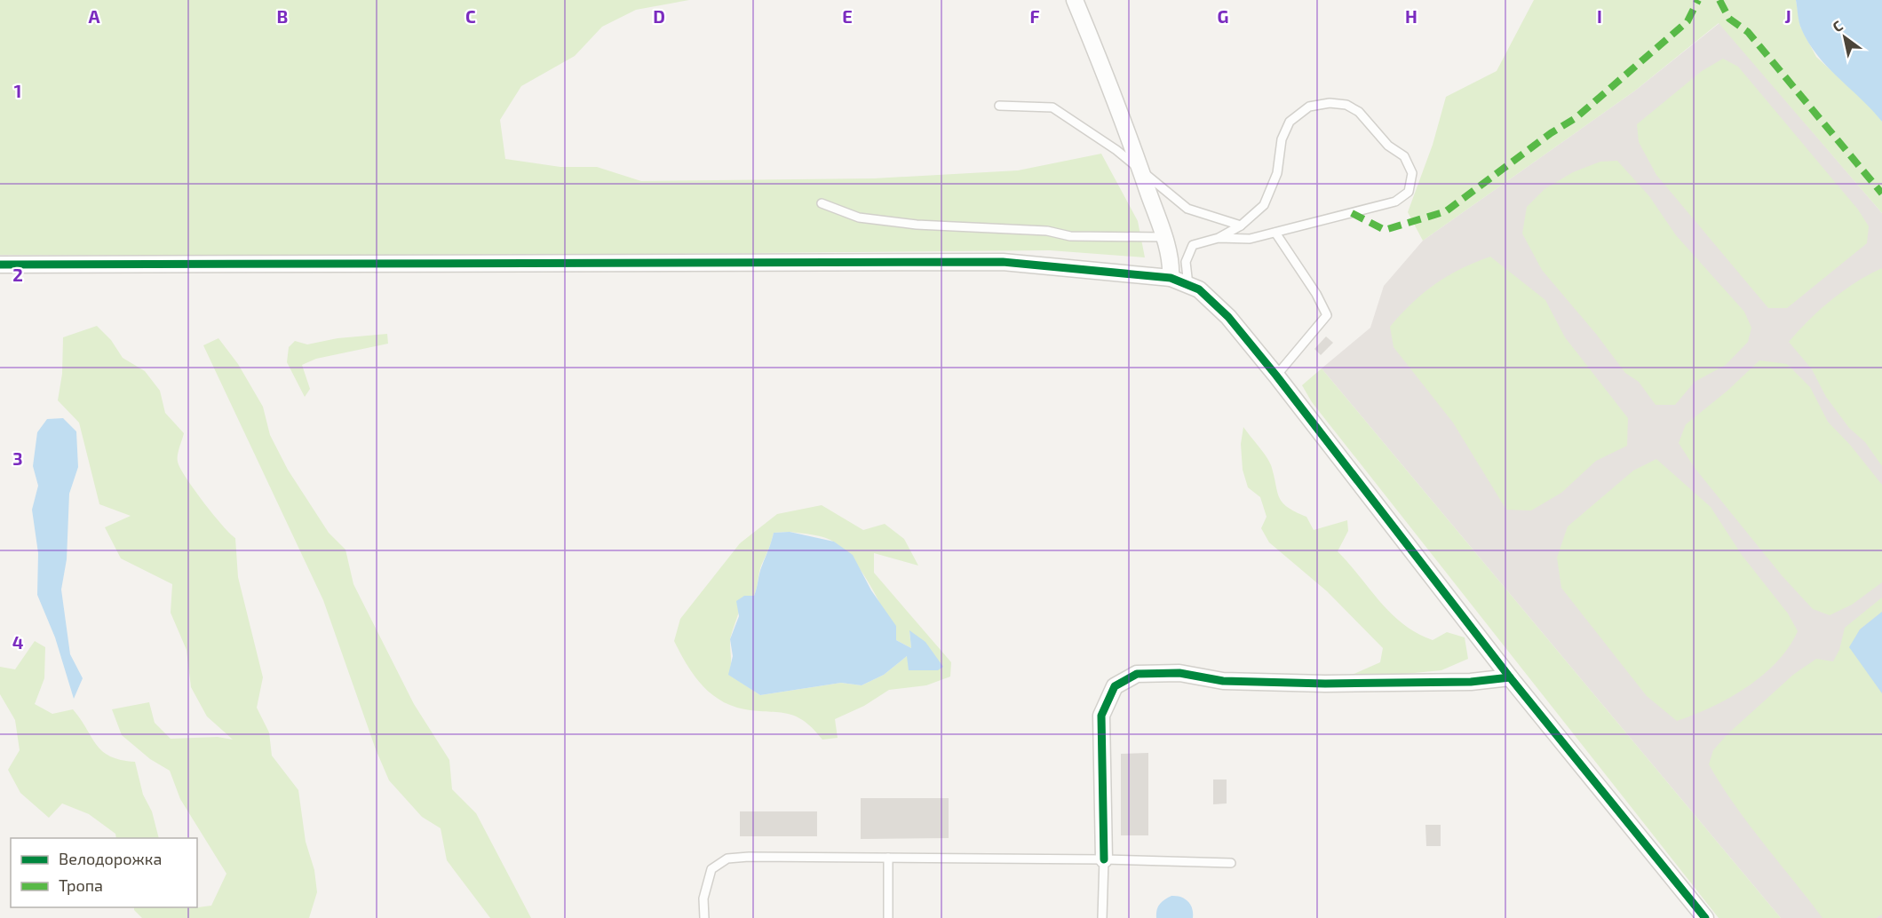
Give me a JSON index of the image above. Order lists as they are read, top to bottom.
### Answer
{
  "legend": ["Велодорожка", "Тропа"],
  "north": "top left",
  "grid": {
    "columns": [
      "A",
      "B",
      "C",
      "D",
      "E",
      "F",
      "G",
      "H",
      "I",
      "J"
    ],
    "rows": [
      "1",
      "2",
      "3",
      "4"
    ]
  }
}
